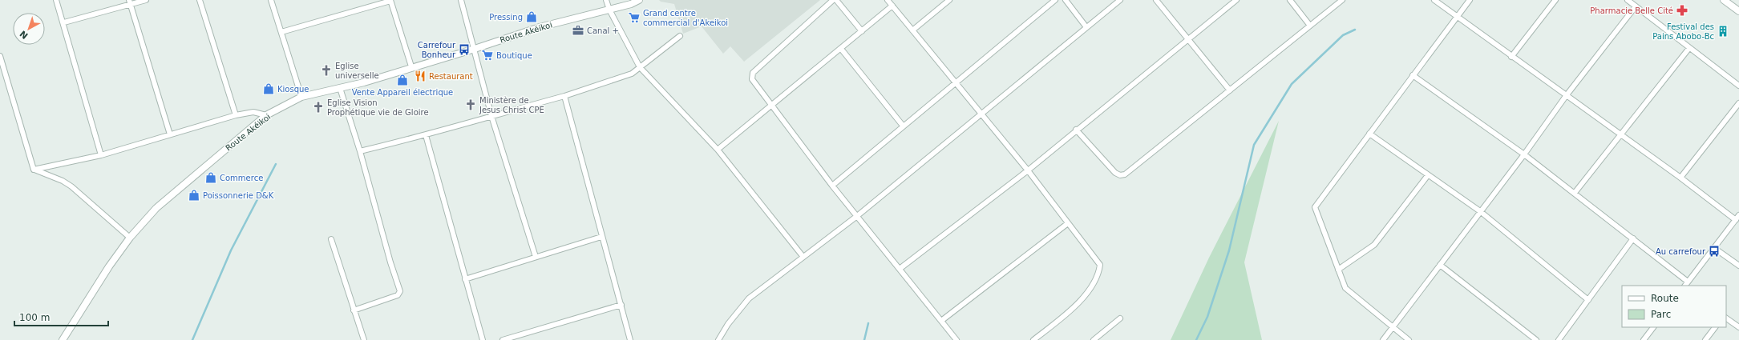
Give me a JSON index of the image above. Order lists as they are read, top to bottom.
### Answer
{
  "streets": {
    "street": ["Route Akéikoi"]
  },
  "places": {
    "pharmacy": ["Pharmacie Belle Cité"],
    "shop": [
      "Pressing",
      "Vente Appareil électrique",
      "Kiosque",
      "Commerce",
      "Poissonnerie D&K"
    ],
    "supermarket": ["Grand centre commercial d'Akeikoi", "Boutique"],
    "office": ["Canal +"],
    "building": ["Festival des Pains Abobo-Bc"],
    "bus stop": ["Carrefour Bonheur", "Au carrefour"],
    "church": ["Eglise universelle", "Ministère de Jesus Christ CPE", "Eglise Vision Prophétique vie de Gloire"],
    "restaurant": ["Restaurant"]
  },
  "legend": ["Route", "Parc"],
  "scale_bar": "100 m",
  "north": "bottom left"
}
